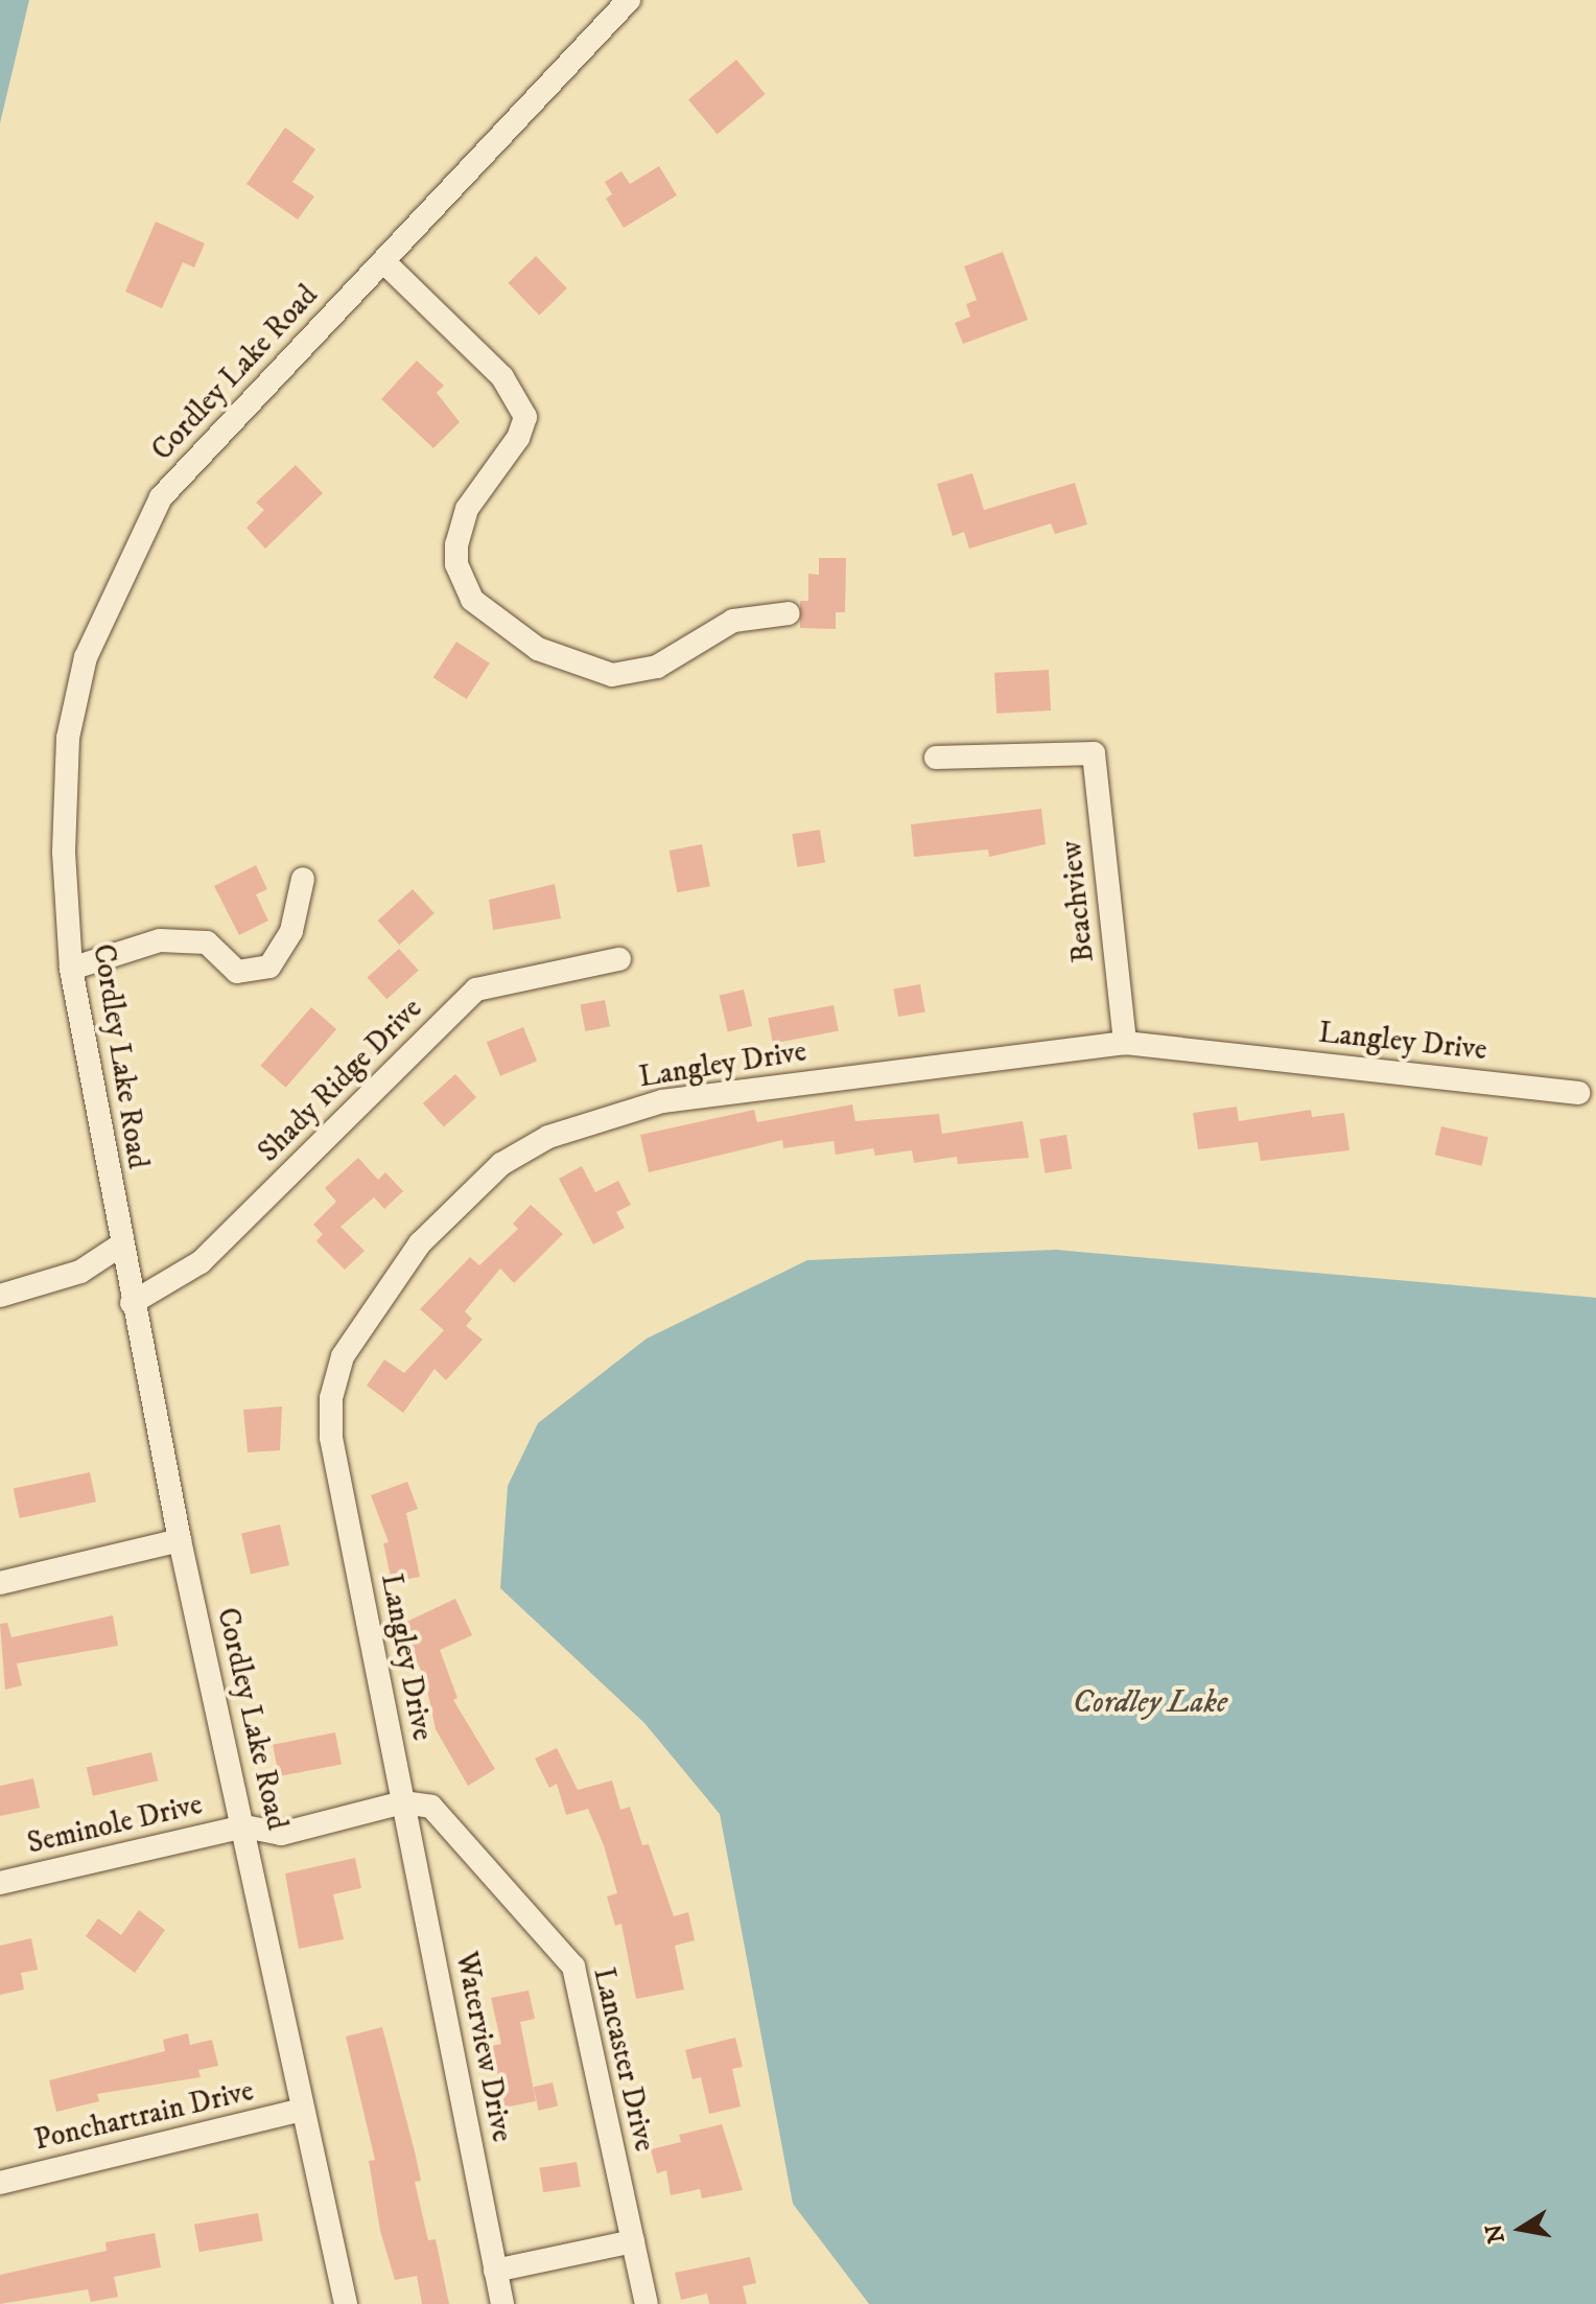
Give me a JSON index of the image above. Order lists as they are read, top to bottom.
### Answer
{
  "streets": {
    "street": [
      "Cordley Lake Road",
      "Beachview",
      "Langley Drive",
      "Shady Ridge Drive",
      "Seminole Drive",
      "Waterview Drive",
      "Lancaster Drive",
      "Ponchartrain Drive"
    ]
  },
  "crossings": [
    ["Cordley Lake Road", "Shady Ridge Drive"],
    ["Cordley Lake Road", "Seminole Drive"],
    ["Cordley Lake Road", "Ponchartrain Drive"],
    ["Beachview", "Langley Drive"],
    ["Langley Drive", "Waterview Drive"],
    ["Langley Drive", "Lancaster Drive"],
    ["Waterview Drive", "Lancaster Drive"]
  ],
  "water": ["Cordley Lake"],
  "north": "left"
}
